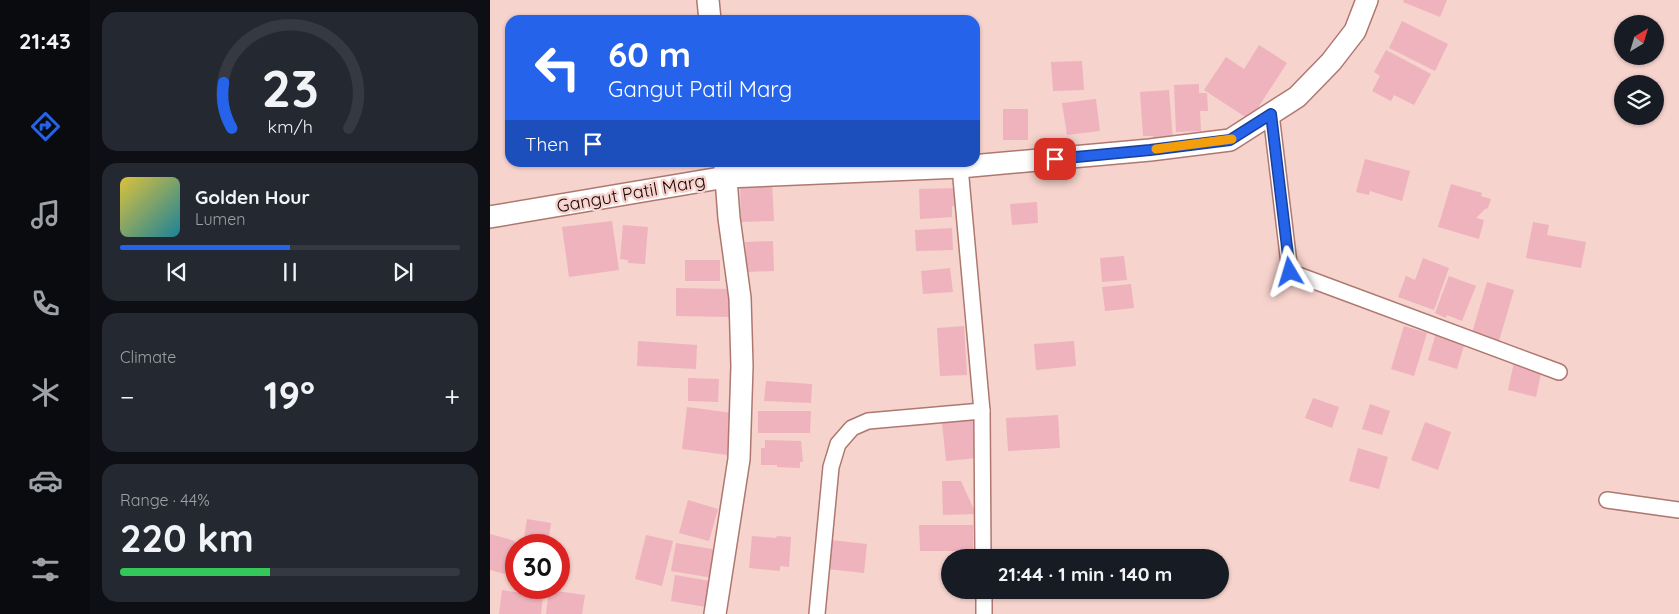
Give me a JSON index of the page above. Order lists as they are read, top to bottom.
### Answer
{
  "streets": {
    "street": ["Gangut Patil Marg"]
  },
  "north": "top right",
  "page": {
    "tabs": "21:43",
    "turn": ["60 m", "Gangut Patil Marg"],
    "then": "Then",
    "song": ["Golden Hour", "Lumen"],
    "tile": [
      "Climate",
      ["Range · 44%", "220 km"]
    ],
    "heat": ["−", "19°", "+"],
    "limit": "30",
    "trip": "21:44 · 1 min · 140 m",
    "gauge": ["23", "km/h"]
  }
}
